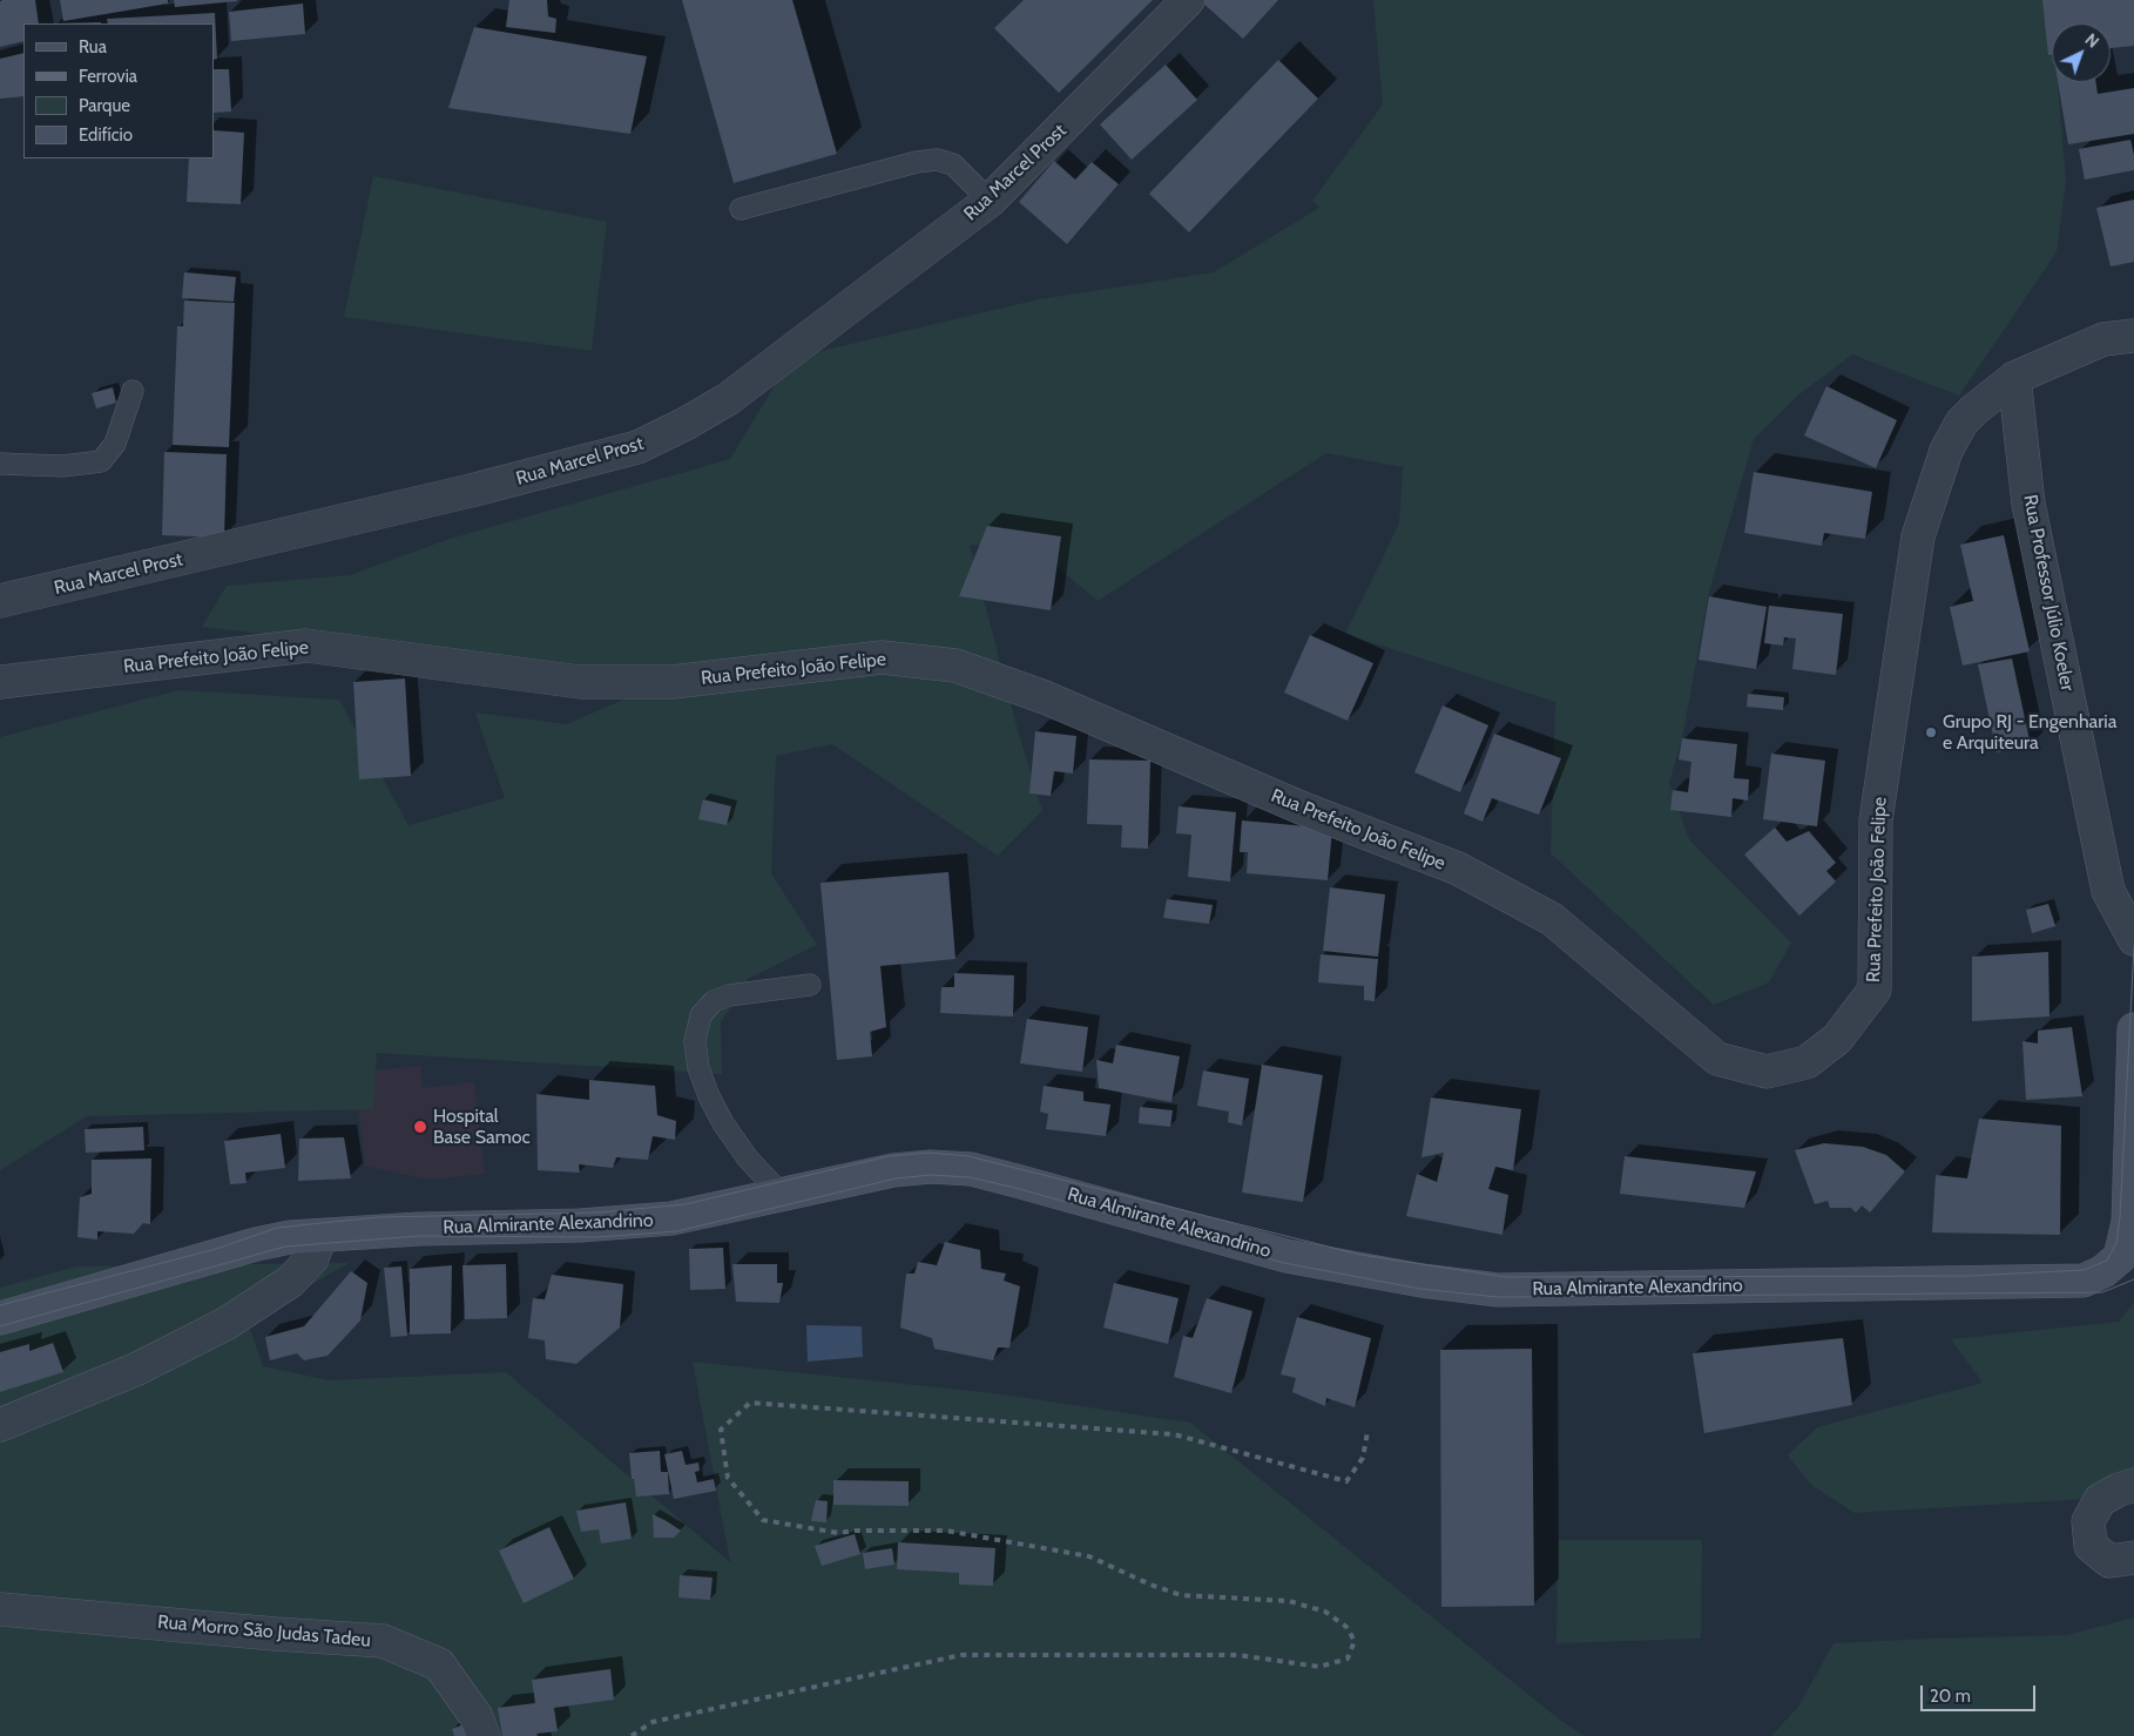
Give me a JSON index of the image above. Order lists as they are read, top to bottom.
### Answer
{
  "streets": {
    "street": [
      "Rua Marcel Prost",
      "Rua Professor Júlio Koeler",
      "Rua Prefeito João Felipe",
      "Rua Almirante Alexandrino",
      "Rua Morro São Judas Tadeu"
    ]
  },
  "crossings": [
    ["Rua Professor Júlio Koeler", "Rua Prefeito João Felipe"]
  ],
  "places": ["Grupo RJ - Engenharia e Arquiteura", "Hospital Base Samoc"],
  "legend": [
    "Rua",
    "Ferrovia",
    "Parque",
    "Edifício"
  ],
  "scale_bar": "20 m",
  "north": "top right"
}
